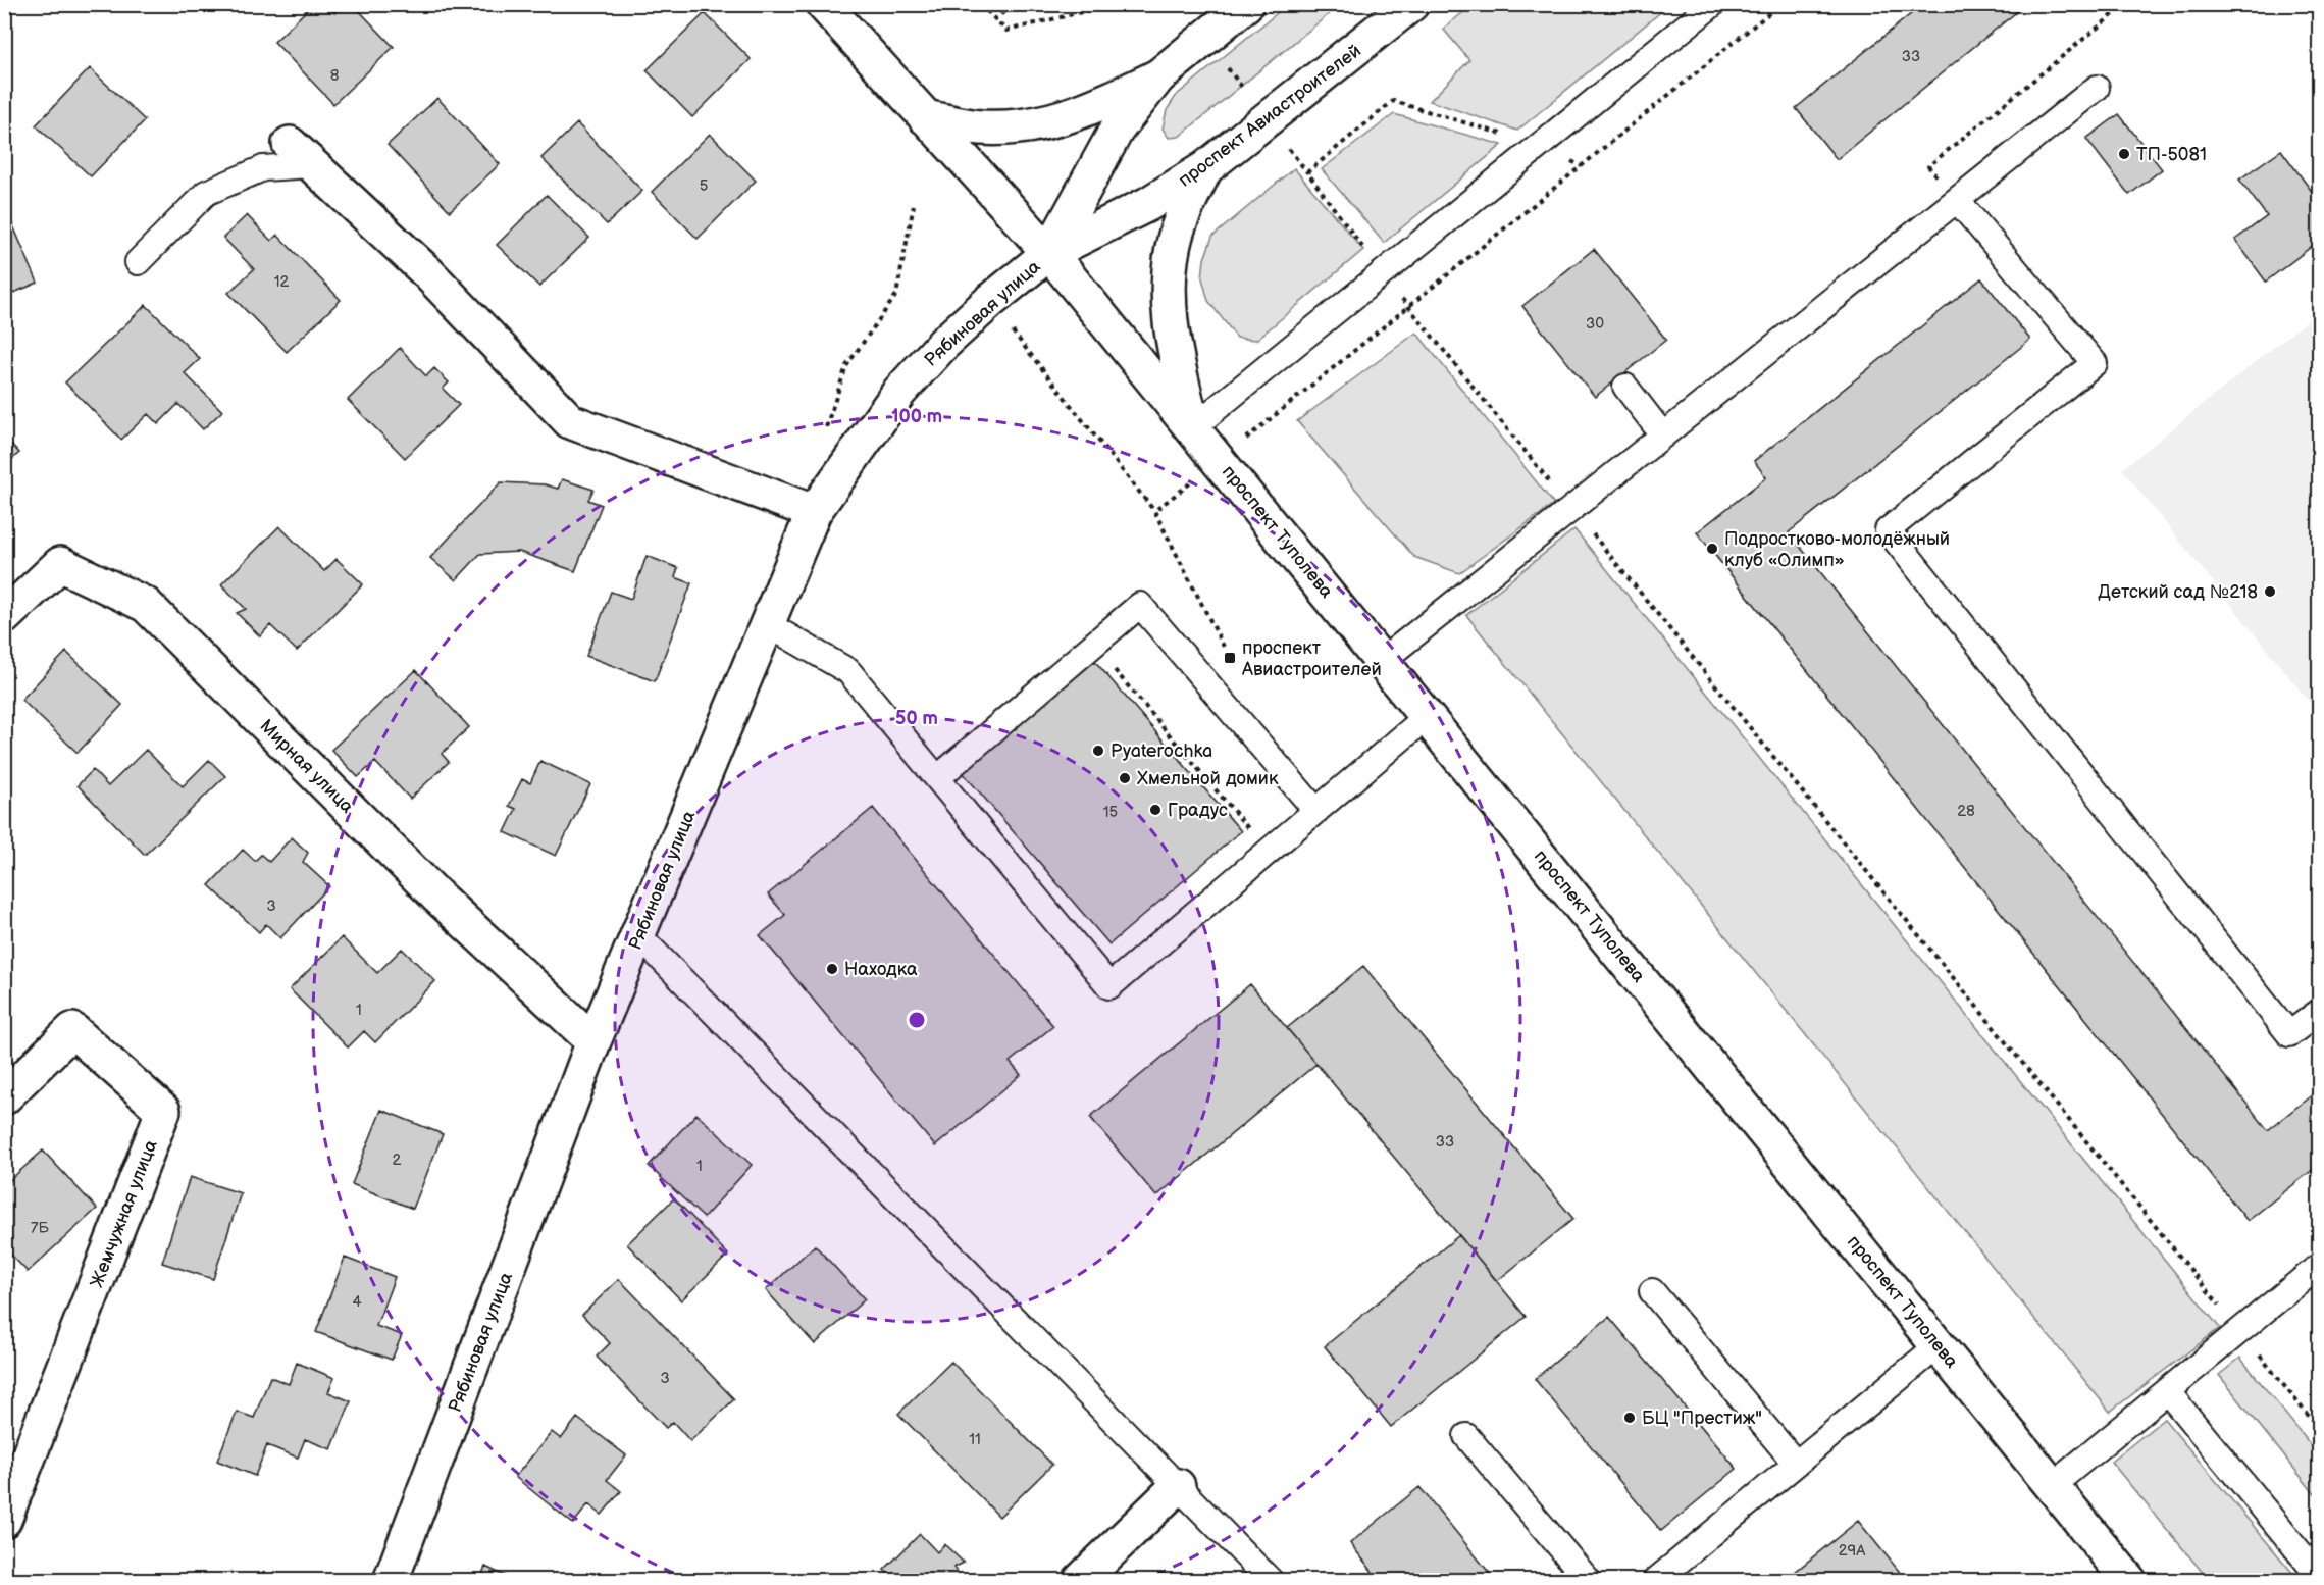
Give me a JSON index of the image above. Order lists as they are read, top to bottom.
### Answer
{
  "streets": {
    "street": [
      "проспект Авиастроителей",
      "Рябиновая улица",
      "проспект Туполева",
      "Мирная улица",
      "Жемчужная улица"
    ]
  },
  "crossings": [
    ["проспект Авиастроителей", "Рябиновая улица"],
    ["проспект Авиастроителей", "проспект Туполева"],
    ["Рябиновая улица", "проспект Туполева"],
    ["Рябиновая улица", "Мирная улица"]
  ],
  "places": {
    "other": [
      "ТП-5081",
      "Подростково-молодёжный клуб «Олимп»",
      "Детский сад №218",
      "Pyaterochka",
      "Хмельной домик",
      "Градус",
      "Находка",
      "БЦ \"Престиж\""
    ],
    "transit": ["проспект Авиастроителей"]
  },
  "house_numbers": [
    "33",
    "8",
    "5",
    "12",
    "30",
    "28",
    "15",
    "3",
    "1",
    "33",
    "2",
    "1",
    "7Б",
    "4",
    "3",
    "11",
    "29А"
  ],
  "rings": ["100 m", "50 m"]
}
